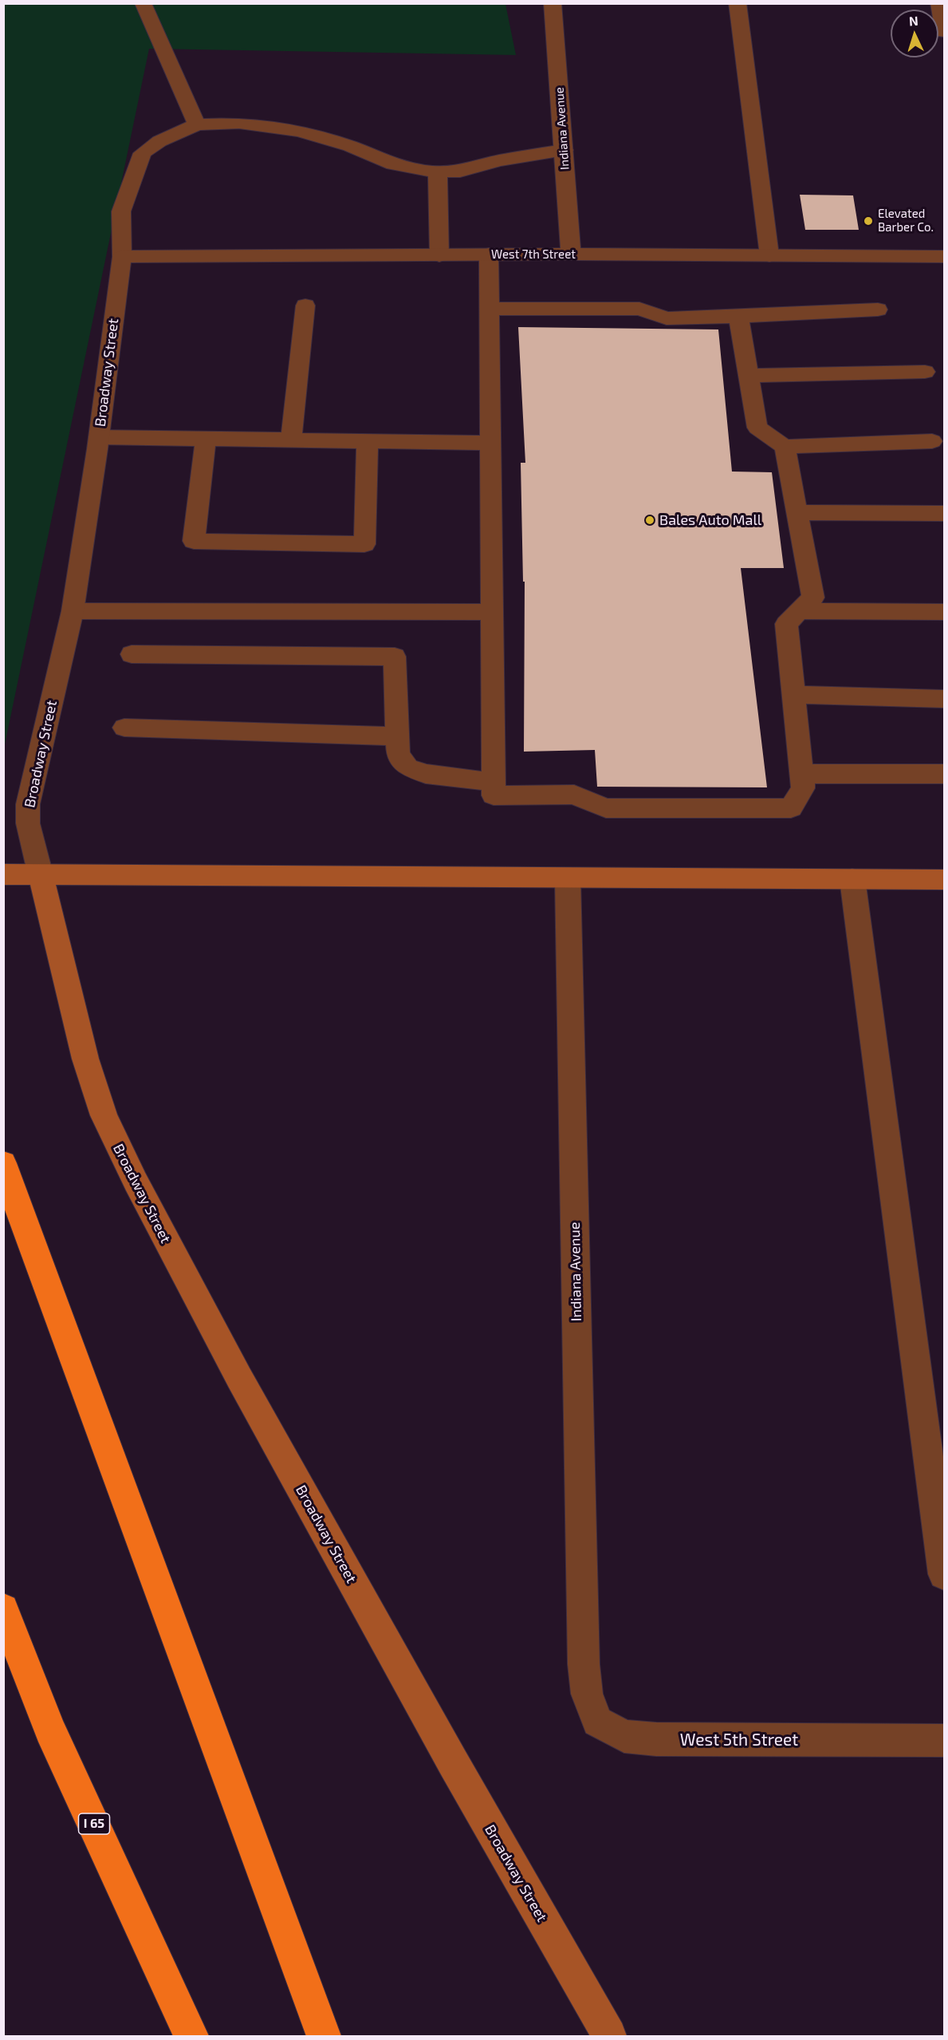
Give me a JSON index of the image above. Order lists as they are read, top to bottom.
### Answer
{
  "streets": {
    "highway": ["I 65"],
    "street": [
      "Indiana Avenue",
      "West 7th Street",
      "Broadway Street",
      "West 5th Street"
    ]
  },
  "crossings": [
    ["Indiana Avenue", "West 7th Street"],
    ["Indiana Avenue", "West 5th Street"],
    ["West 7th Street", "Broadway Street"]
  ],
  "places": ["Elevated Barber Co.", "Bales Auto Mall"],
  "north": "top"
}
